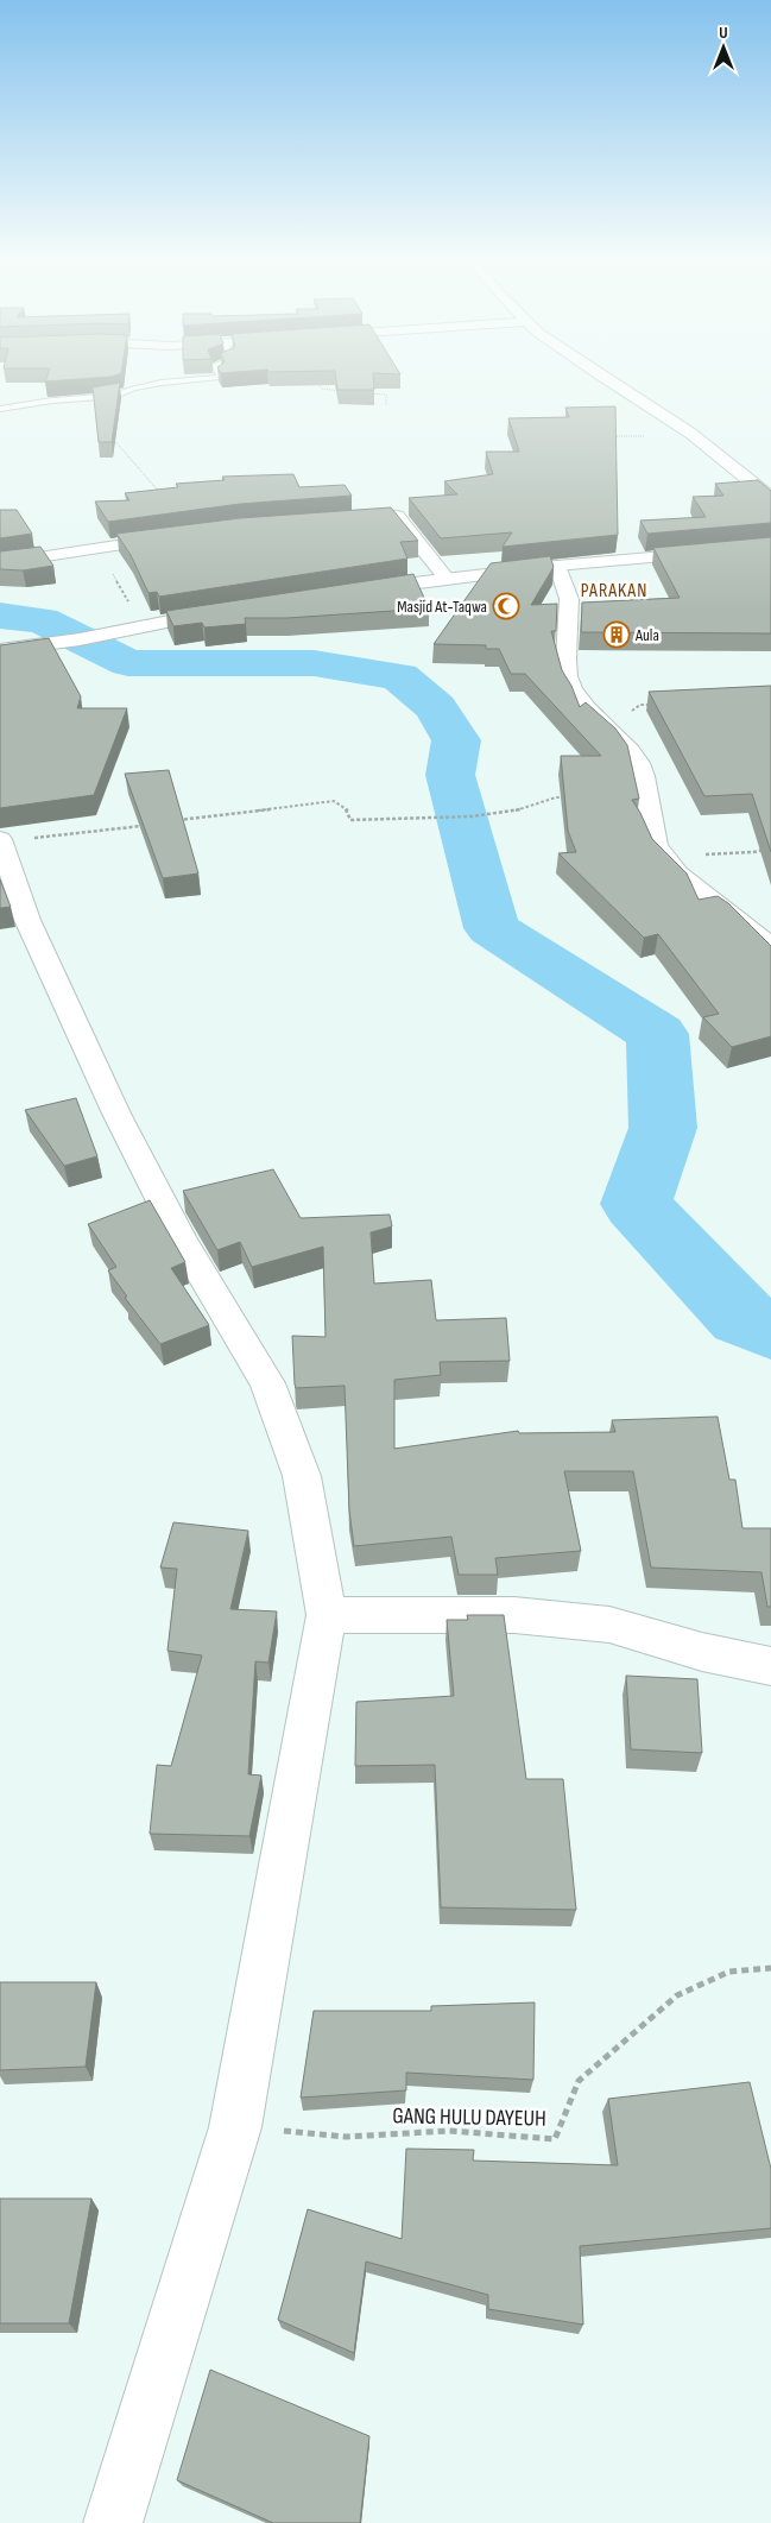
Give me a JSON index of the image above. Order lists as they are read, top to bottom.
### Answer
{
  "streets": {
    "path": ["GANG HULU DAYEUH"]
  },
  "districts": ["PARAKAN"],
  "places": {
    "mosque": ["Masjid At-Taqwa"],
    "building": ["Aula"]
  },
  "north": "top"
}
